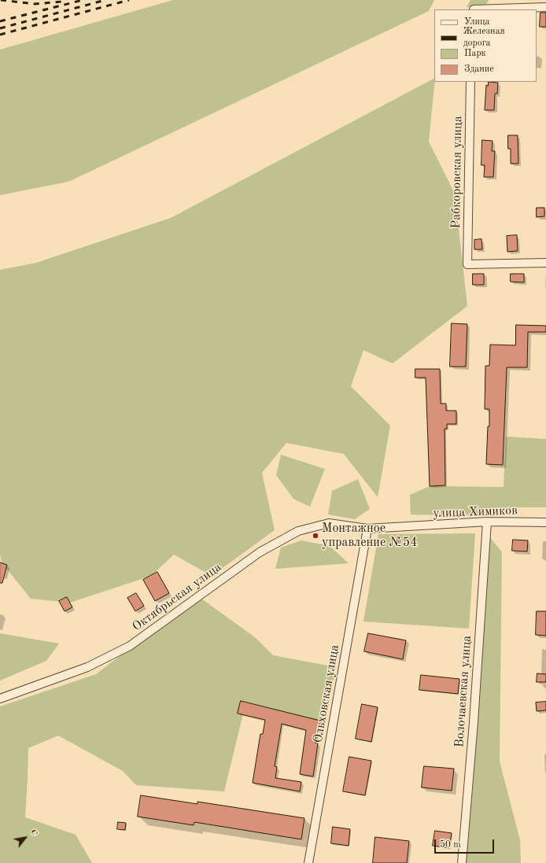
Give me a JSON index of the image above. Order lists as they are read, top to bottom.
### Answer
{
  "streets": {
    "street": [
      "Рабкоровская улица",
      "улица Химиков",
      "Октябрьская улица",
      "Волочаевская улица",
      "Ольховская улица"
    ]
  },
  "crossings": [
    ["улица Химиков", "Октябрьская улица"],
    ["улица Химиков", "Волочаевская улица"],
    ["улица Химиков", "Ольховская улица"],
    ["Октябрьская улица", "Ольховская улица"]
  ],
  "places": ["Монтажное управление №54"],
  "legend": [
    "Улица",
    "Железная дорога",
    "Парк",
    "Здание"
  ],
  "scale_bar": "50 m",
  "north": "top right"
}
